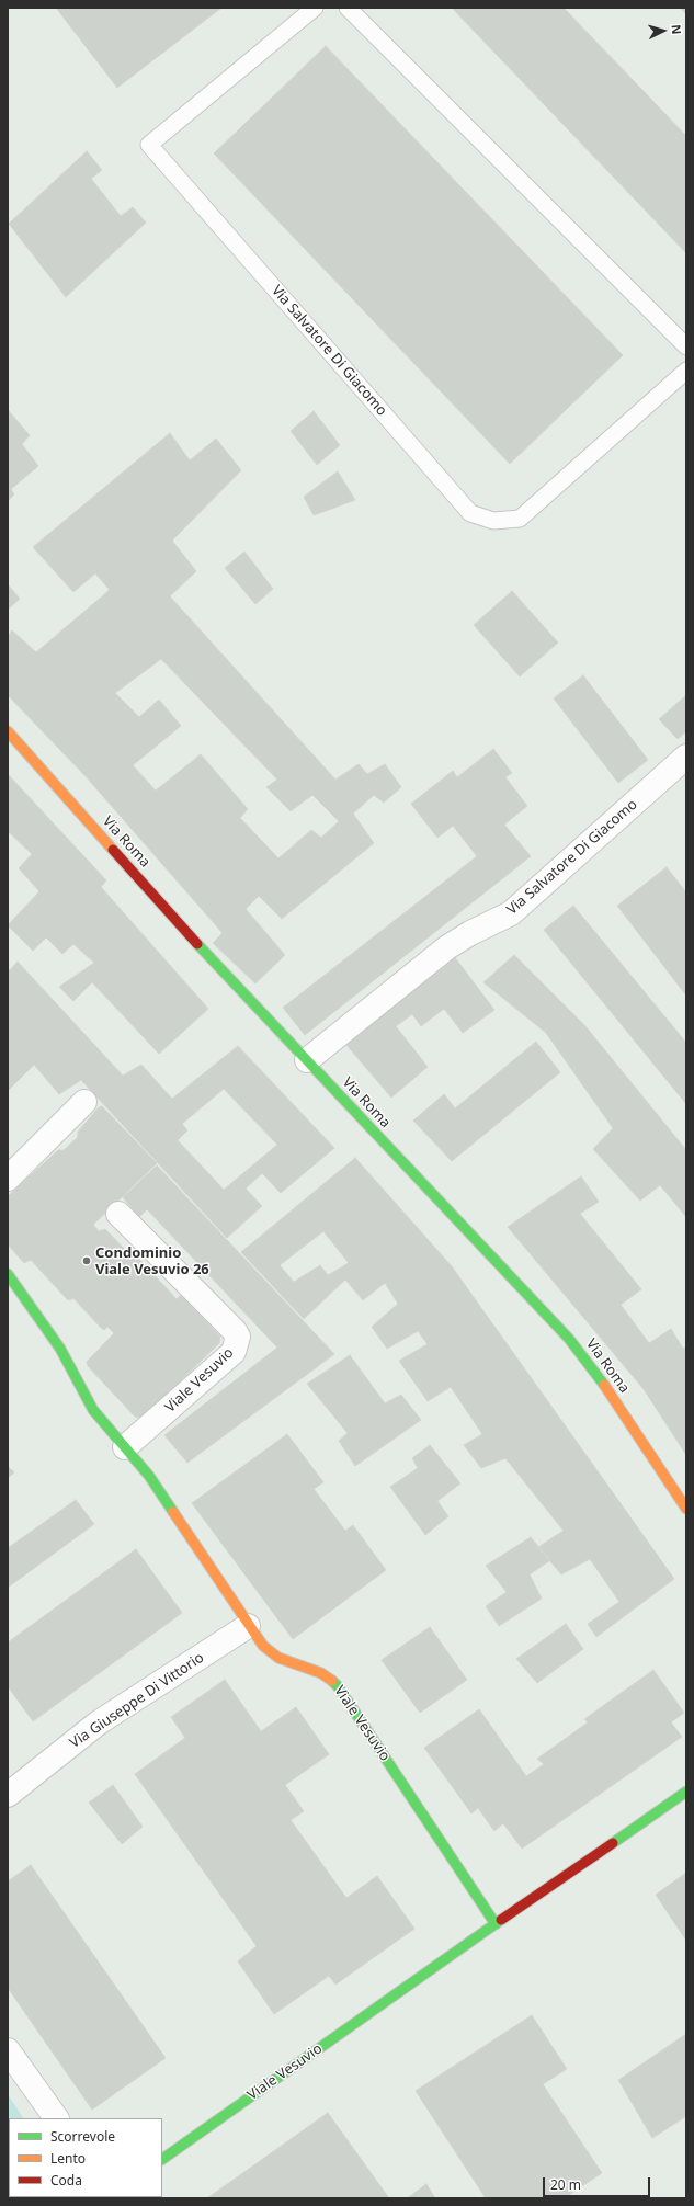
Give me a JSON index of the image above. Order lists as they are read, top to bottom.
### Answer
{
  "streets": {
    "street": [
      "Via Salvatore Di Giacomo",
      "Via Roma",
      "Viale Vesuvio",
      "Via Giuseppe Di Vittorio"
    ]
  },
  "crossings": [
    ["Via Salvatore Di Giacomo", "Via Roma"],
    ["Viale Vesuvio", "Via Giuseppe Di Vittorio"]
  ],
  "places": ["Condominio Viale Vesuvio 26"],
  "legend": ["Scorrevole", "Lento", "Coda"],
  "scale_bar": "20 m",
  "north": "right"
}
